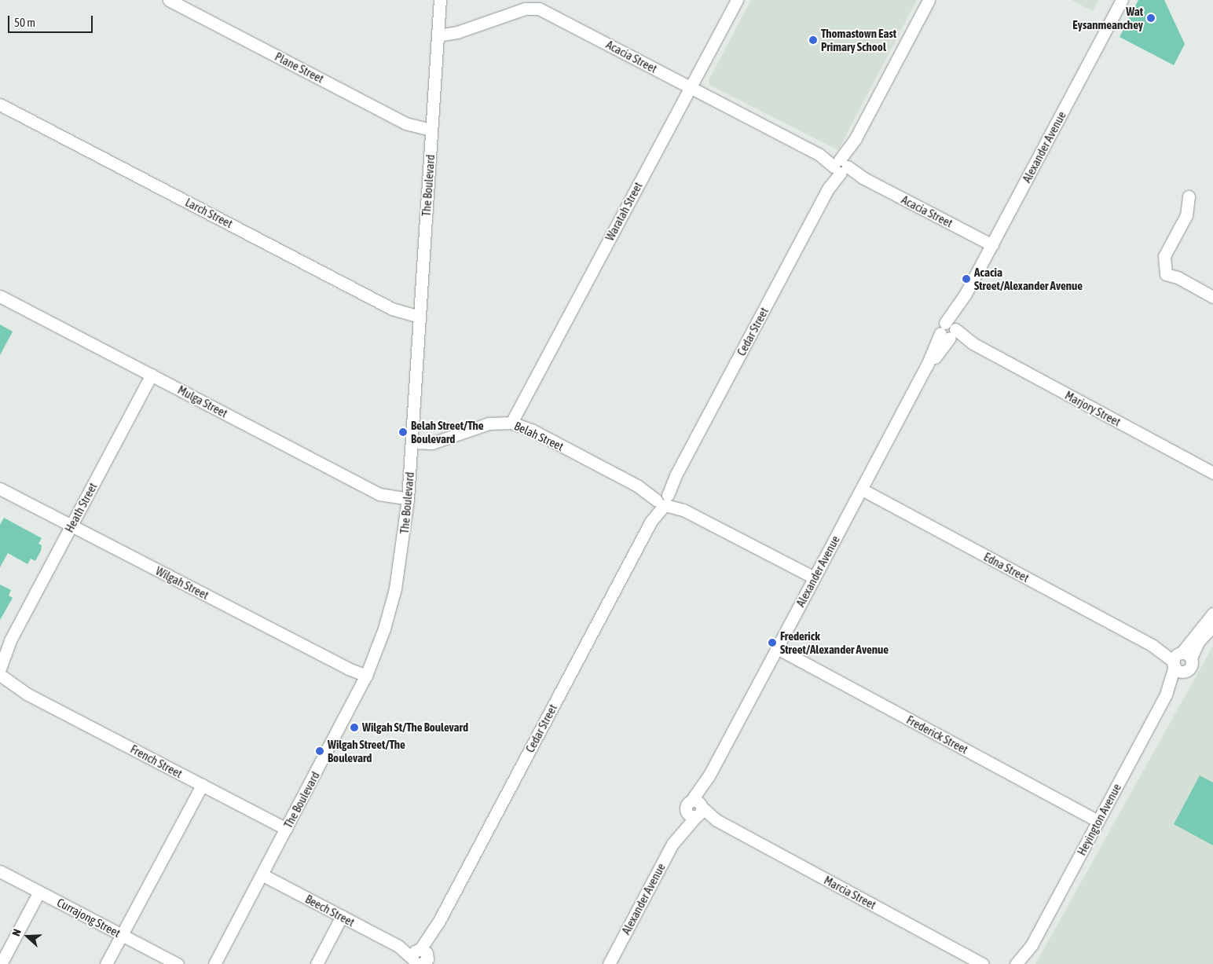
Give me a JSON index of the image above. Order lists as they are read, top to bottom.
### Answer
{
  "streets": {
    "street": [
      "Acacia Street",
      "Plane Street",
      "Alexander Avenue",
      "The Boulevard",
      "Waratah Street",
      "Larch Street",
      "Cedar Street",
      "Mulga Street",
      "Marjory Street",
      "Belah Street",
      "Heath Street",
      "Edna Street",
      "Wilgah Street",
      "Frederick Street",
      "French Street",
      "Heyington Avenue",
      "Marcia Street",
      "Beech Street",
      "Currajong Street"
    ]
  },
  "crossings": [
    ["Acacia Street", "Alexander Avenue"],
    ["Acacia Street", "The Boulevard"],
    ["Acacia Street", "Waratah Street"],
    ["Acacia Street", "Cedar Street"],
    ["Plane Street", "The Boulevard"],
    ["Alexander Avenue", "Marjory Street"],
    ["Alexander Avenue", "Belah Street"],
    ["Alexander Avenue", "Edna Street"],
    ["Alexander Avenue", "Frederick Street"],
    ["Alexander Avenue", "Marcia Street"],
    ["The Boulevard", "Larch Street"],
    ["The Boulevard", "Mulga Street"],
    ["The Boulevard", "Belah Street"],
    ["The Boulevard", "Wilgah Street"],
    ["The Boulevard", "French Street"],
    ["The Boulevard", "Beech Street"],
    ["Waratah Street", "Belah Street"],
    ["Cedar Street", "Belah Street"],
    ["Cedar Street", "Beech Street"],
    ["Mulga Street", "Heath Street"],
    ["Heath Street", "Wilgah Street"],
    ["Edna Street", "Heyington Avenue"],
    ["Frederick Street", "Heyington Avenue"]
  ],
  "places": [
    "Wat Eysanmeanchey",
    "Thomastown East Primary School",
    "Acacia Street/Alexander Avenue",
    "Belah Street/The Boulevard",
    "Frederick Street/Alexander Avenue",
    "Wilgah St/The Boulevard",
    "Wilgah Street/The Boulevard"
  ],
  "scale_bar": "50 m",
  "north": "left"
}
